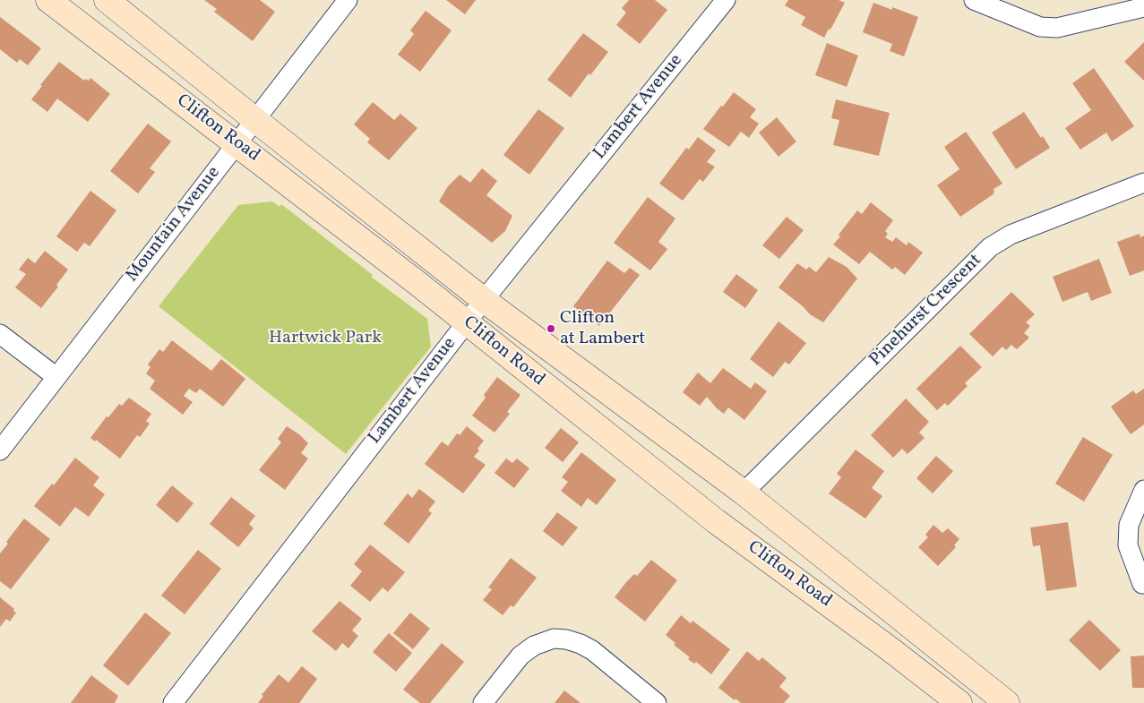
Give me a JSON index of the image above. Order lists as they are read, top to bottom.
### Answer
{
  "streets": {
    "main road": ["Clifton Road"],
    "street": ["Lambert Avenue", "Mountain Avenue", "Pinehurst Crescent"]
  },
  "crossings": [
    ["Lambert Avenue", "Clifton Road"],
    ["Clifton Road", "Mountain Avenue"],
    ["Clifton Road", "Pinehurst Crescent"]
  ],
  "parks": ["Hartwick Park"],
  "places": ["Clifton at Lambert"]
}
